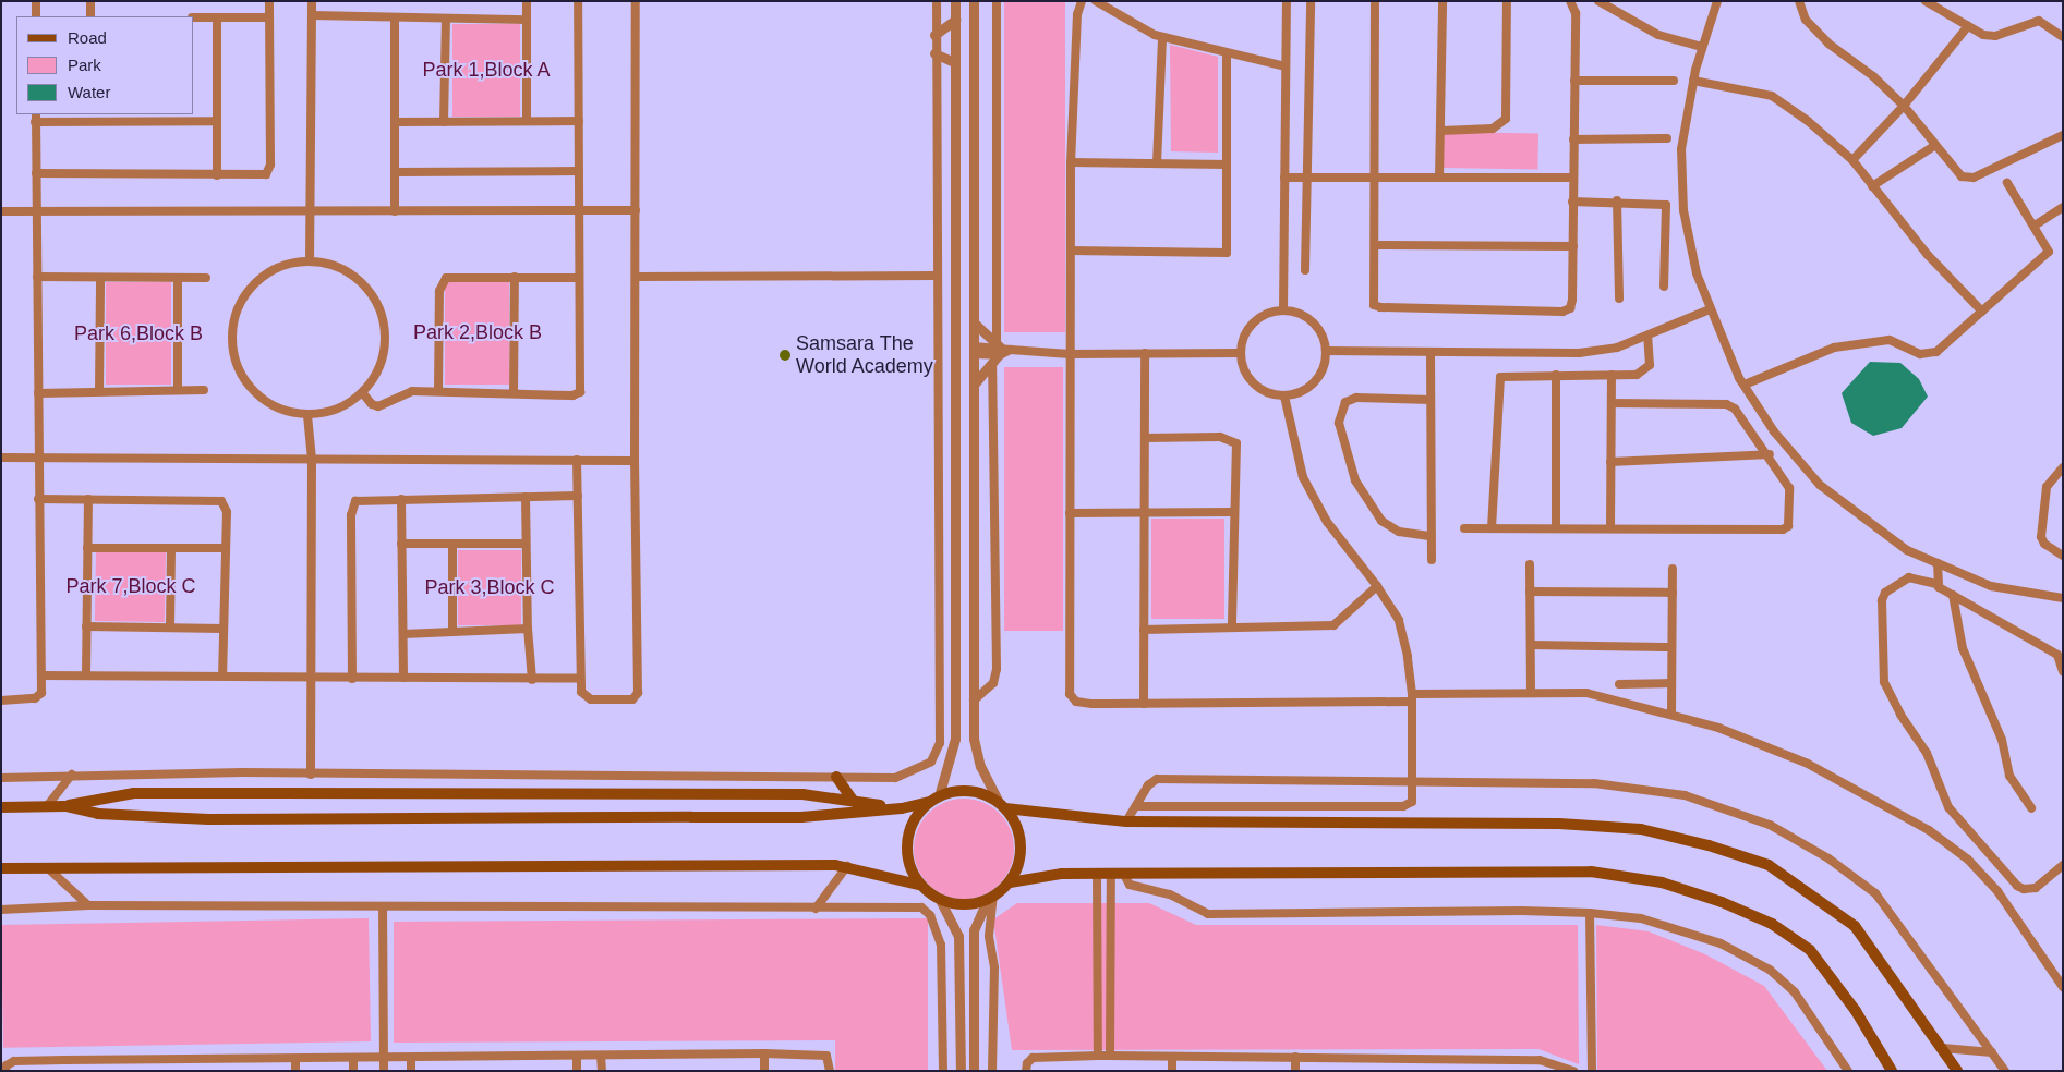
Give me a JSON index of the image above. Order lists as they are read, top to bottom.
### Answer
{
  "parks": [
    "Park 1,Block A",
    "Park 2,Block B",
    "Park 6,Block B",
    "Park 7,Block C",
    "Park 3,Block C"
  ],
  "places": ["Samsara The World Academy"],
  "legend": ["Road", "Park", "Water"]
}
